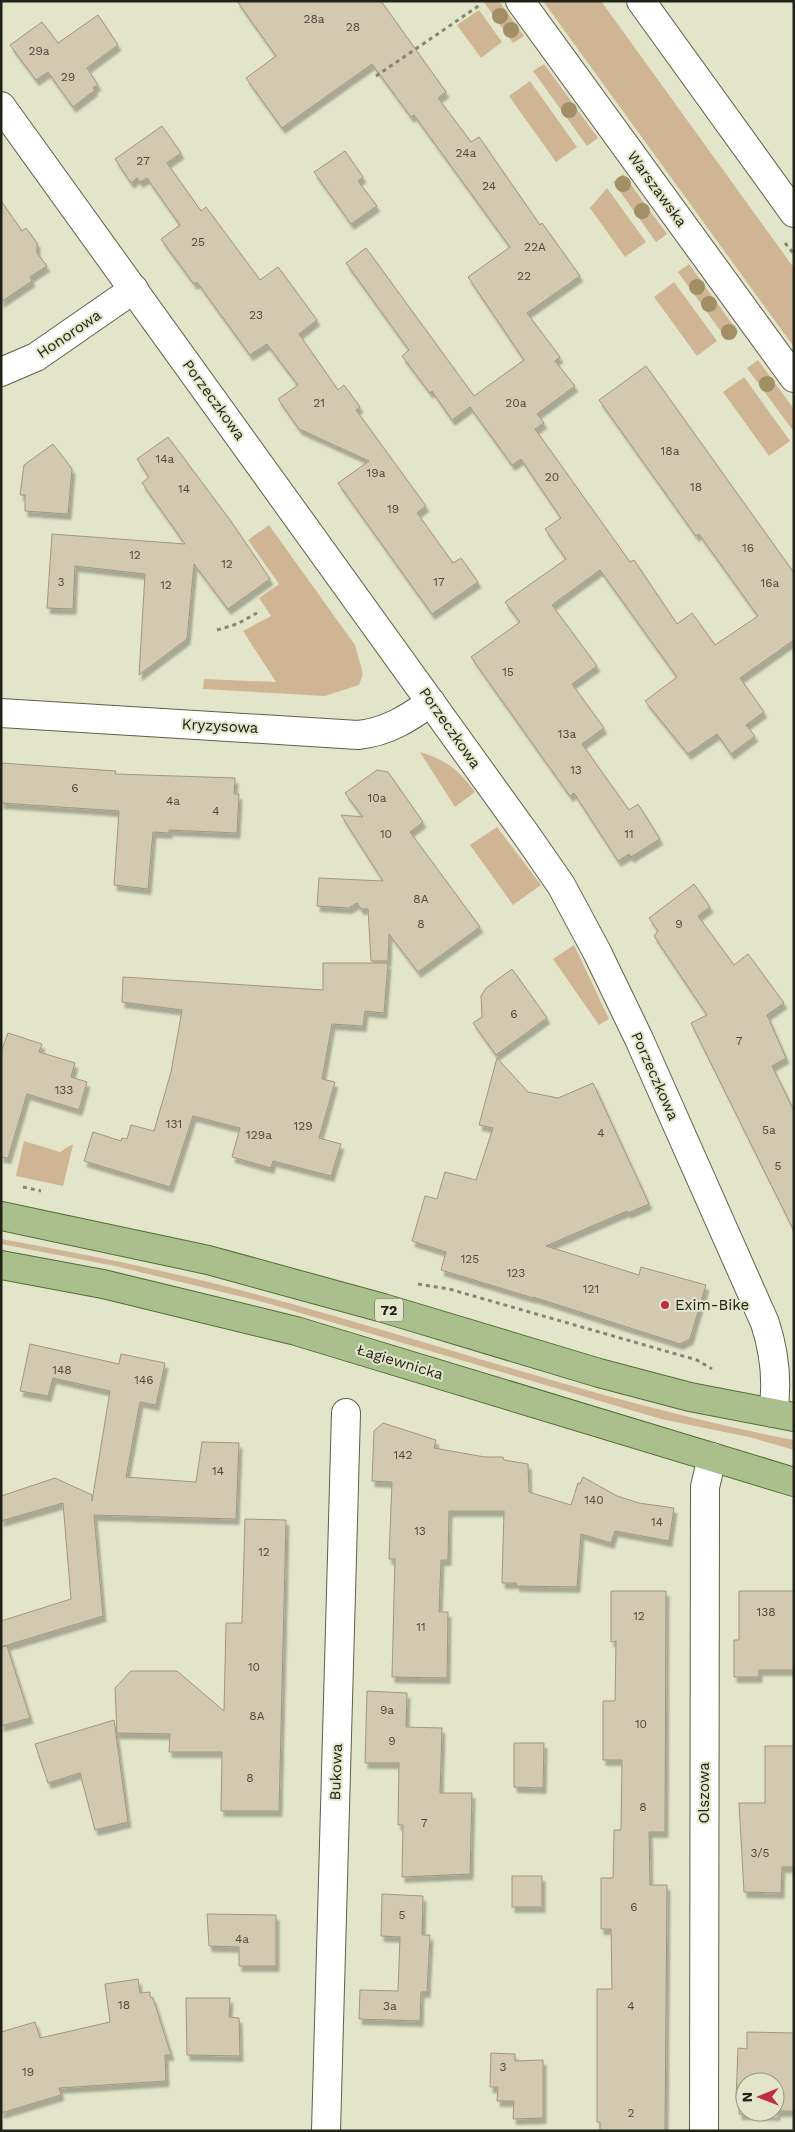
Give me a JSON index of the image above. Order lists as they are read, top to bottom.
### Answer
{
  "streets": {
    "main road": ["72", "Łagiewnicka"],
    "street": [
      "Warszawska",
      "Honorowa",
      "Porzeczkowa",
      "Kryzysowa",
      "Bukowa",
      "Olszowa"
    ]
  },
  "crossings": [
    ["Honorowa", "Porzeczkowa"],
    ["Porzeczkowa", "Kryzysowa"],
    ["Porzeczkowa", "72"],
    ["Łagiewnicka", "Olszowa"]
  ],
  "places": ["Exim-Bike"],
  "house_numbers": [
    "28a",
    "28",
    "29a",
    "29",
    "24a",
    "27",
    "24",
    "25",
    "22A",
    "22",
    "23",
    "21",
    "20a",
    "18a",
    "14a",
    "19a",
    "20",
    "18",
    "14",
    "19",
    "16",
    "12",
    "12",
    "3",
    "17",
    "16a",
    "12",
    "15",
    "13a",
    "13",
    "6",
    "10a",
    "4a",
    "4",
    "10",
    "11",
    "8A",
    "8",
    "9",
    "6",
    "7",
    "133",
    "131",
    "129",
    "5a",
    "4",
    "129a",
    "5",
    "125",
    "123",
    "121",
    "148",
    "146",
    "142",
    "14",
    "140",
    "14",
    "13",
    "12",
    "138",
    "12",
    "11",
    "10",
    "9a",
    "8A",
    "10",
    "9",
    "8",
    "8",
    "7",
    "3/5",
    "6",
    "5",
    "4a",
    "18",
    "3a",
    "4",
    "3",
    "19",
    "2"
  ],
  "north": "left"
}
